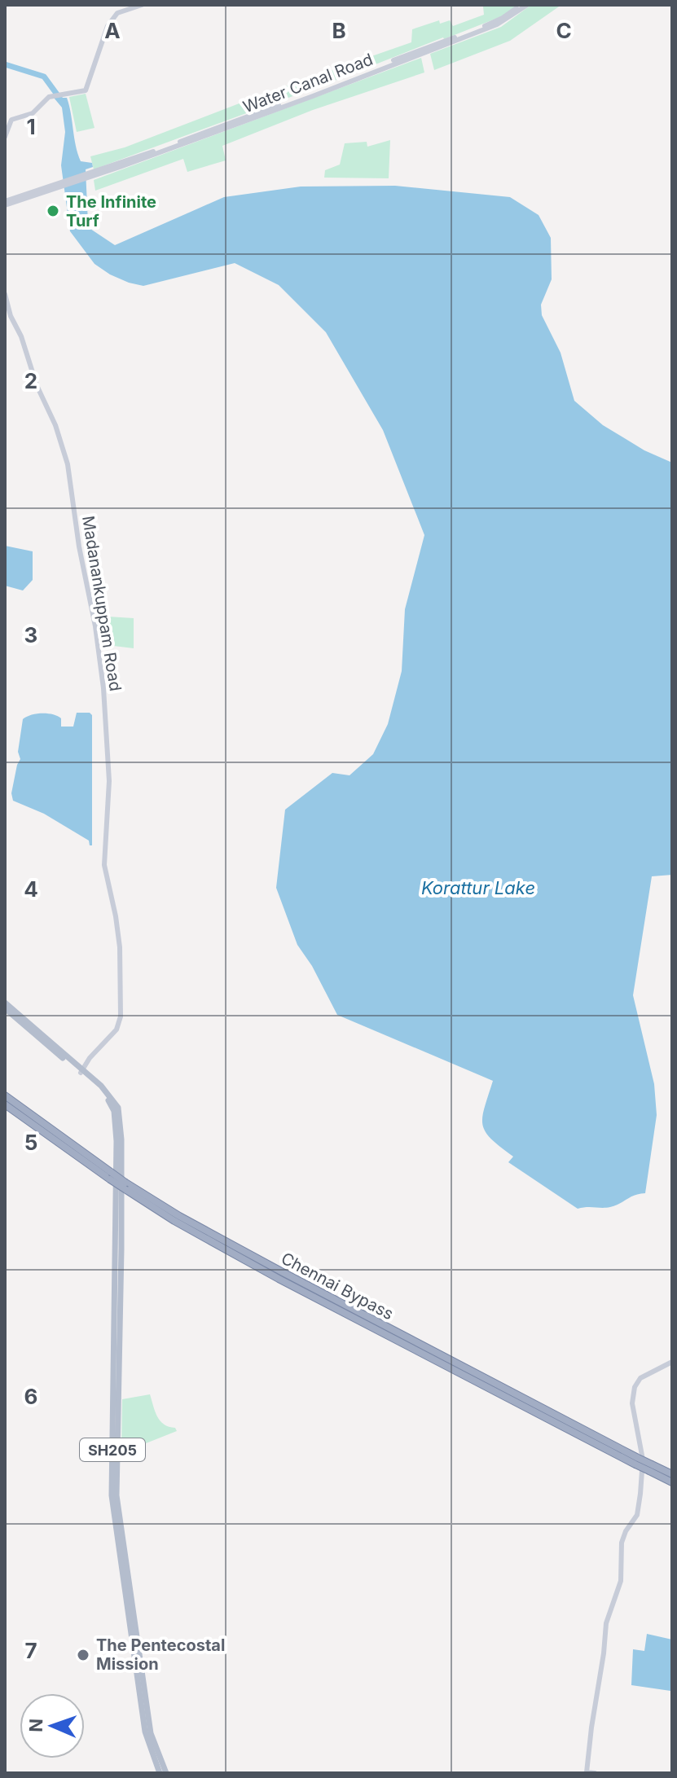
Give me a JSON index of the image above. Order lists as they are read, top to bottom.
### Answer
{
  "streets": {
    "highway": ["Chennai Bypass"],
    "main road": ["Water Canal Road", "Madanankuppam Road", "SH205"]
  },
  "water": ["Korattur Lake"],
  "places": ["The Infinite Turf", "The Pentecostal Mission"],
  "north": "left",
  "grid": {
    "columns": ["A", "B", "C"],
    "rows": [
      "1",
      "2",
      "3",
      "4",
      "5",
      "6",
      "7"
    ]
  }
}
